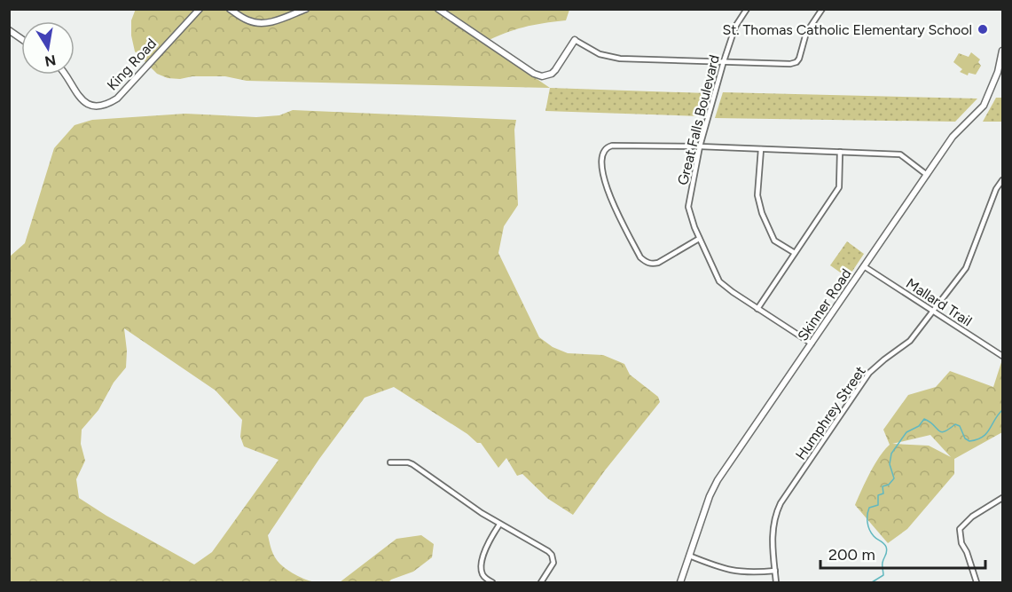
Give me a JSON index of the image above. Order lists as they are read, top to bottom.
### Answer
{
  "streets": {
    "street": [
      "King Road",
      "Great Falls Boulevard",
      "Mallard Trail",
      "Skinner Road",
      "Humphrey Street"
    ]
  },
  "crossings": [
    ["Great Falls Boulevard", "Skinner Road"],
    ["Mallard Trail", "Skinner Road"],
    ["Mallard Trail", "Humphrey Street"]
  ],
  "places": ["St. Thomas Catholic Elementary School"],
  "scale_bar": "200 m",
  "north": "bottom"
}
